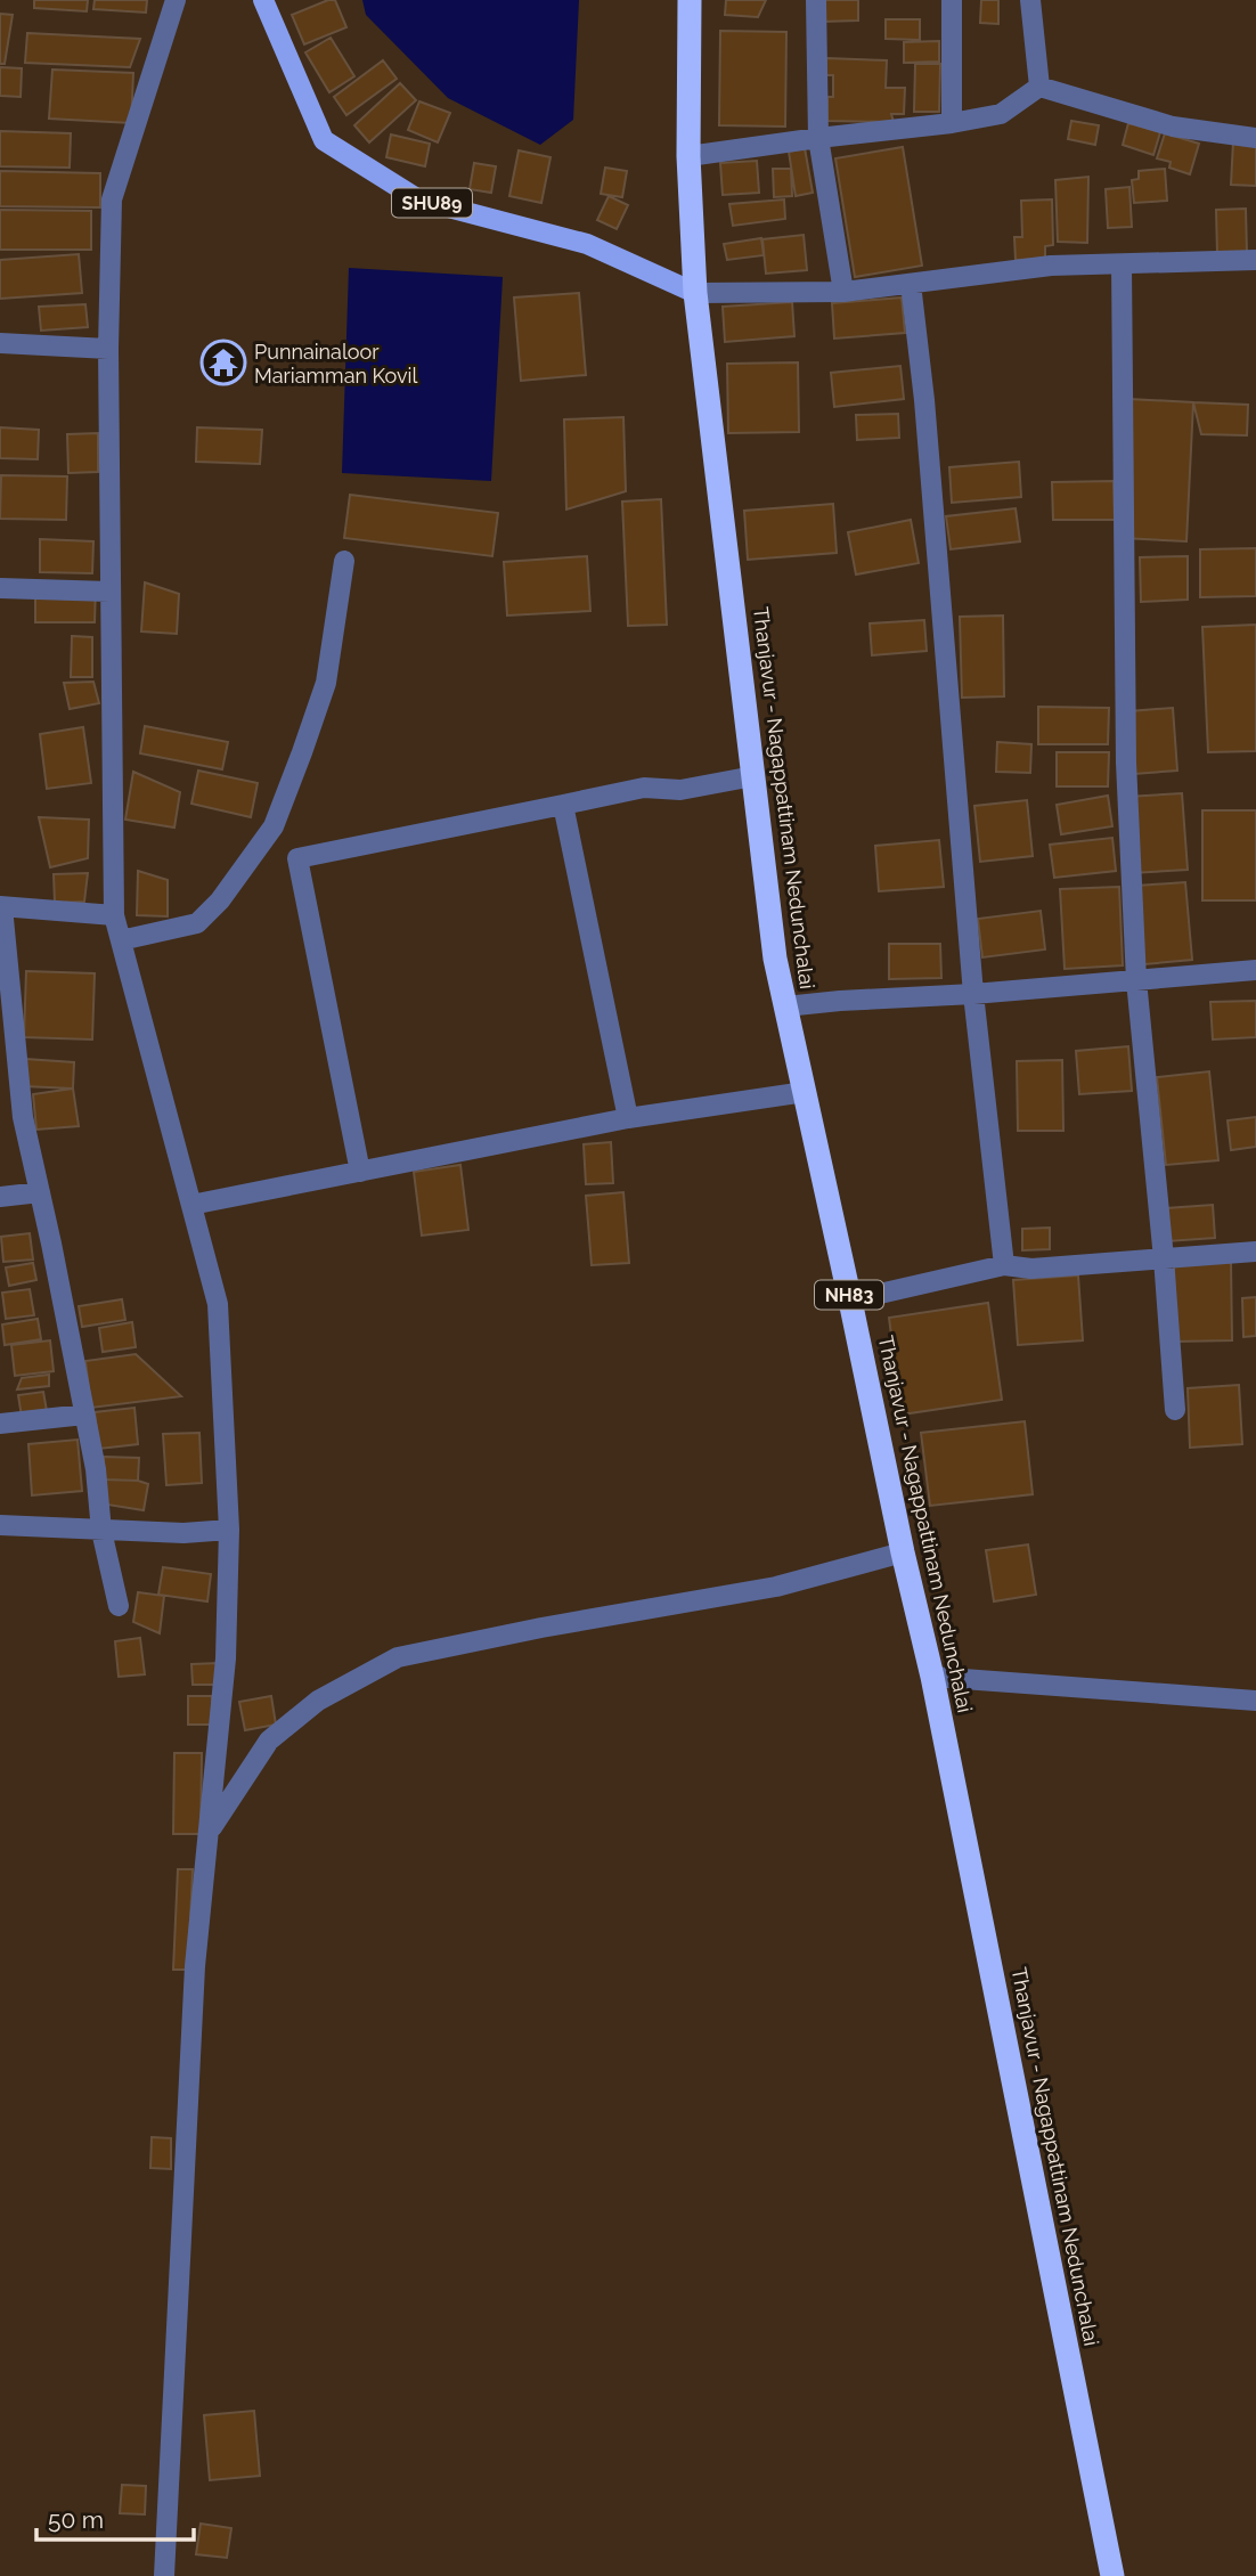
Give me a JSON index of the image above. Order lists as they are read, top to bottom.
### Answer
{
  "streets": {
    "highway": ["Thanjavur - Nagappattinam Nedunchalai", "NH83"],
    "main road": ["SHU89"]
  },
  "crossings": [
    ["SHU89", "Thanjavur - Nagappattinam Nedunchalai"]
  ],
  "places": {
    "temple": ["Punnainaloor Mariamman Kovil"]
  },
  "scale_bar": "50 m"
}
